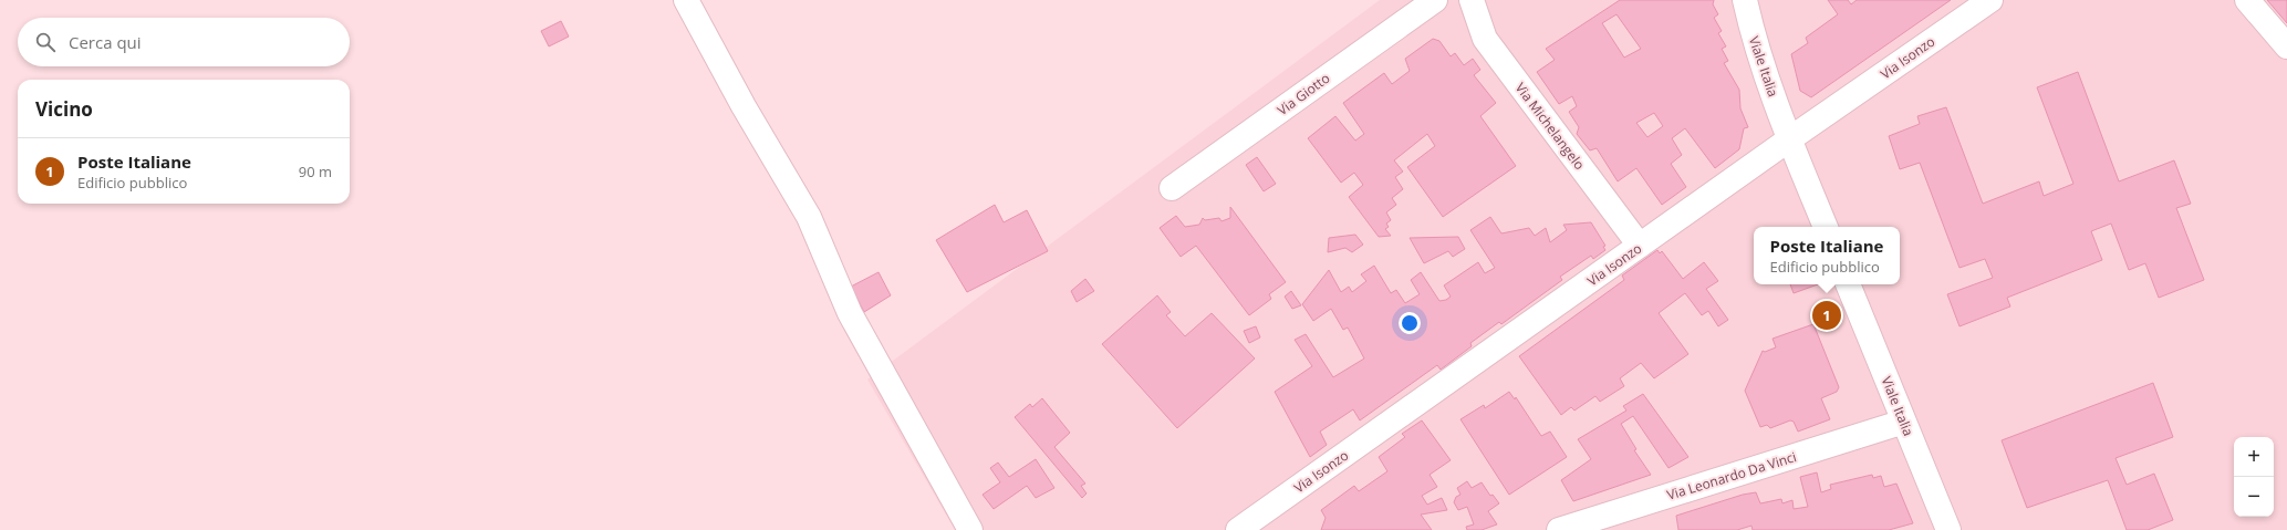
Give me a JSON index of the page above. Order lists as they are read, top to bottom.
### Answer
{
  "streets": {
    "street": [
      "Via Isonzo",
      "Viale Italia",
      "Via Giotto",
      "Via Michelangelo",
      "Via Leonardo Da Vinci"
    ]
  },
  "crossings": [
    ["Via Isonzo", "Viale Italia"],
    ["Via Isonzo", "Via Michelangelo"],
    ["Viale Italia", "Via Leonardo Da Vinci"]
  ],
  "page": {
    "search": "Cerca qui",
    "heading": "Vicino",
    "list": [
      {
        "mark": "1",
        "name": "Poste Italiane",
        "note": "Edificio pubblico",
        "value": "90 m"
      }
    ],
    "popup": ["Poste Italiane", "Edificio pubblico"],
    "pins": "1",
    "map_buttons": ["+", "−"]
  }
}
